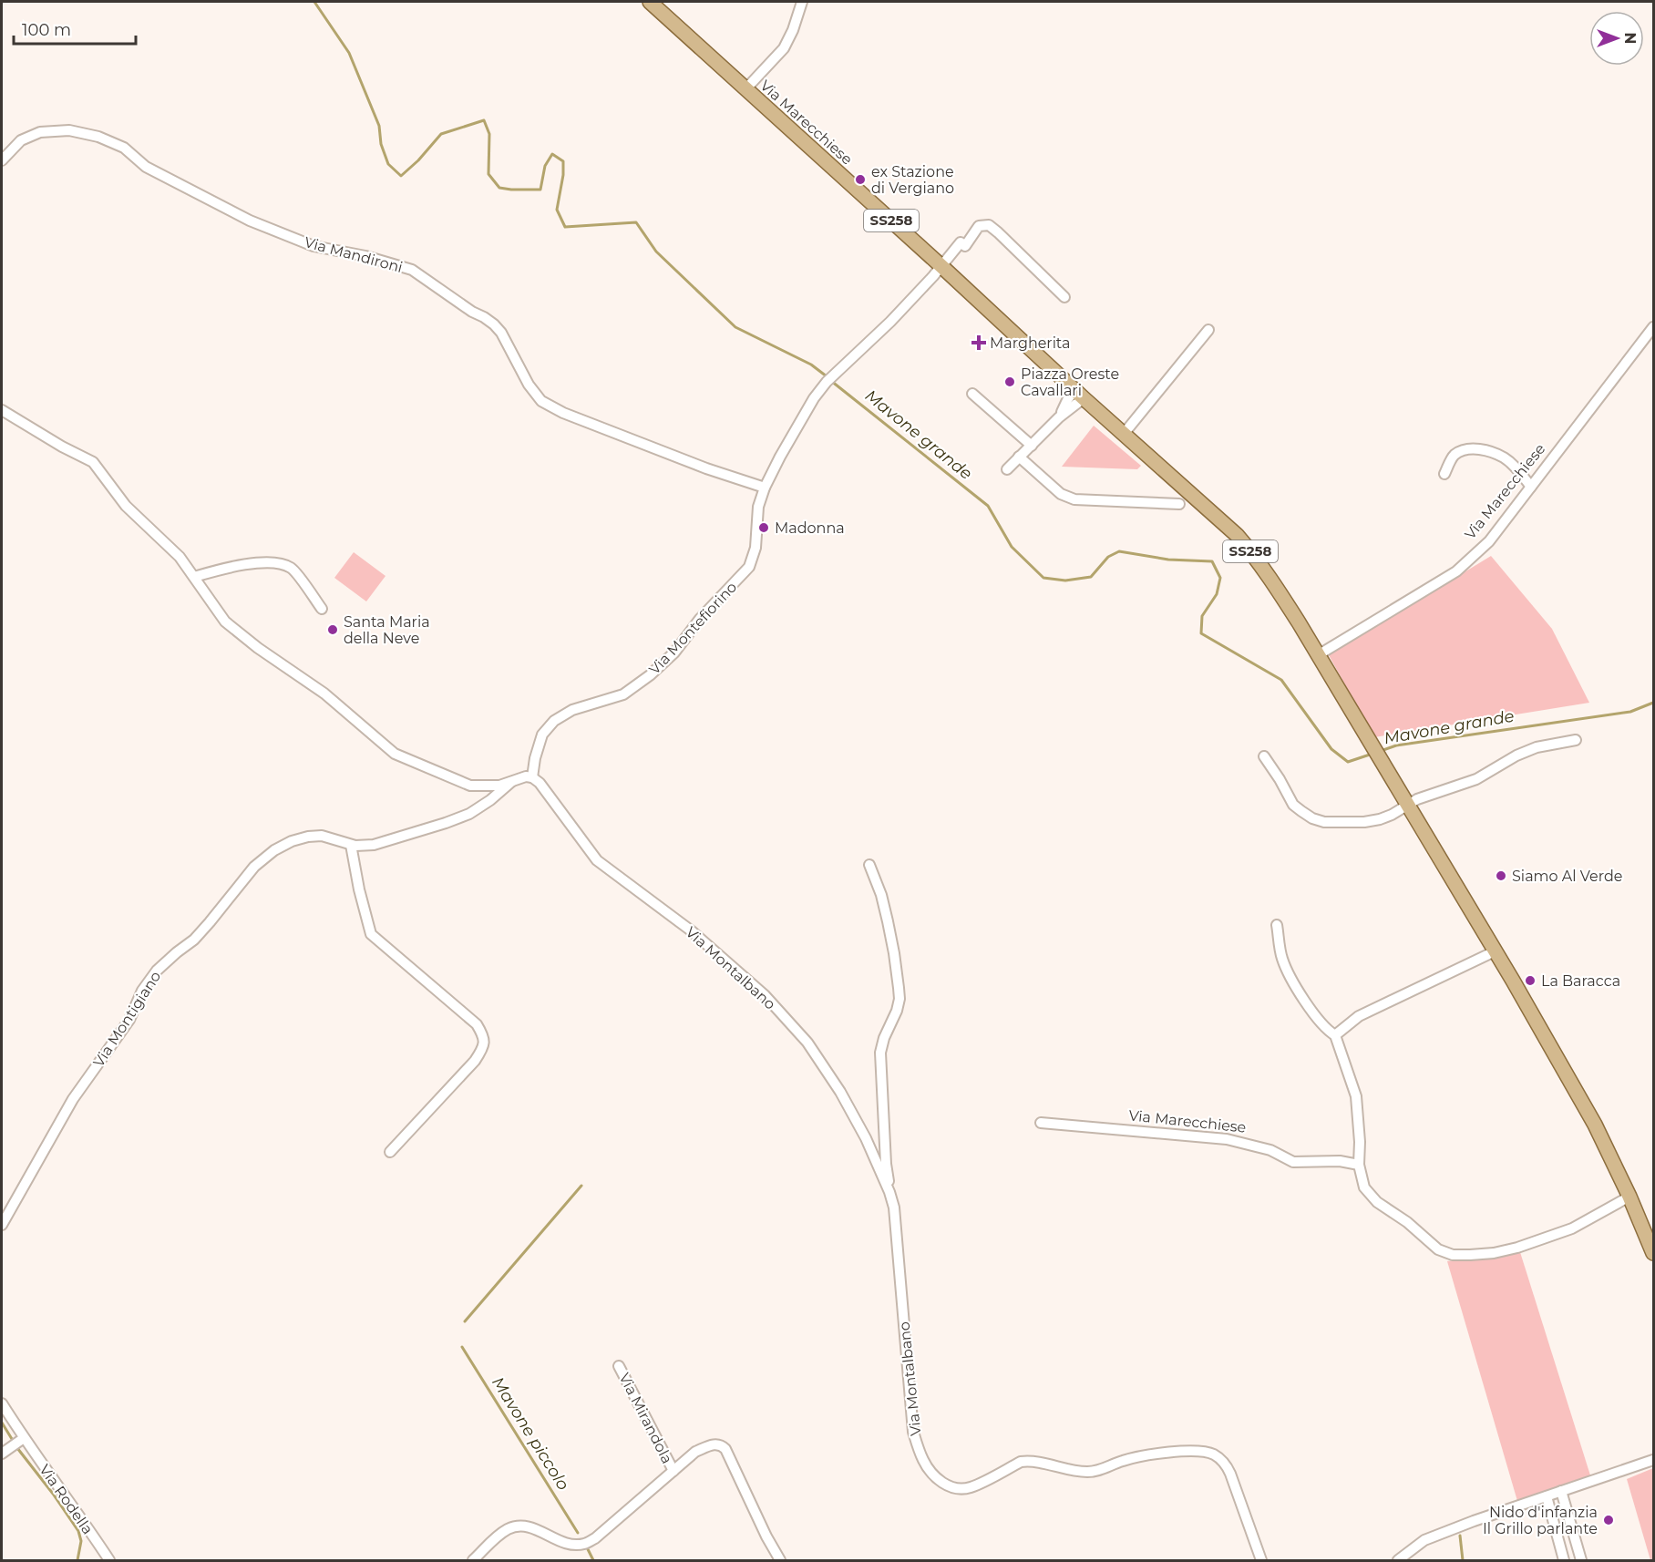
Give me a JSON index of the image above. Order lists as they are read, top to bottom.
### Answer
{
  "streets": {
    "main road": ["Via Marecchiese", "SS258"],
    "street": [
      "Via Mandironi",
      "Via Montefiorino",
      "Via Montalbano",
      "Via Montigiano",
      "Via Mirandola",
      "Via Rodella"
    ]
  },
  "crossings": [
    ["Via Marecchiese", "Via Montefiorino"],
    ["Via Mandironi", "Via Montefiorino"],
    ["Via Montefiorino", "Via Montalbano"]
  ],
  "water": ["Mavone grande", "Mavone piccolo"],
  "places": {
    "other": [
      "ex Stazione di Vergiano",
      "Piazza Oreste Cavallari",
      "Madonna",
      "Santa Maria della Neve",
      "Siamo Al Verde",
      "La Baracca",
      "Nido d'infanzia Il Grillo parlante"
    ],
    "health": ["Margherita"]
  },
  "scale_bar": "100 m",
  "north": "right"
}
